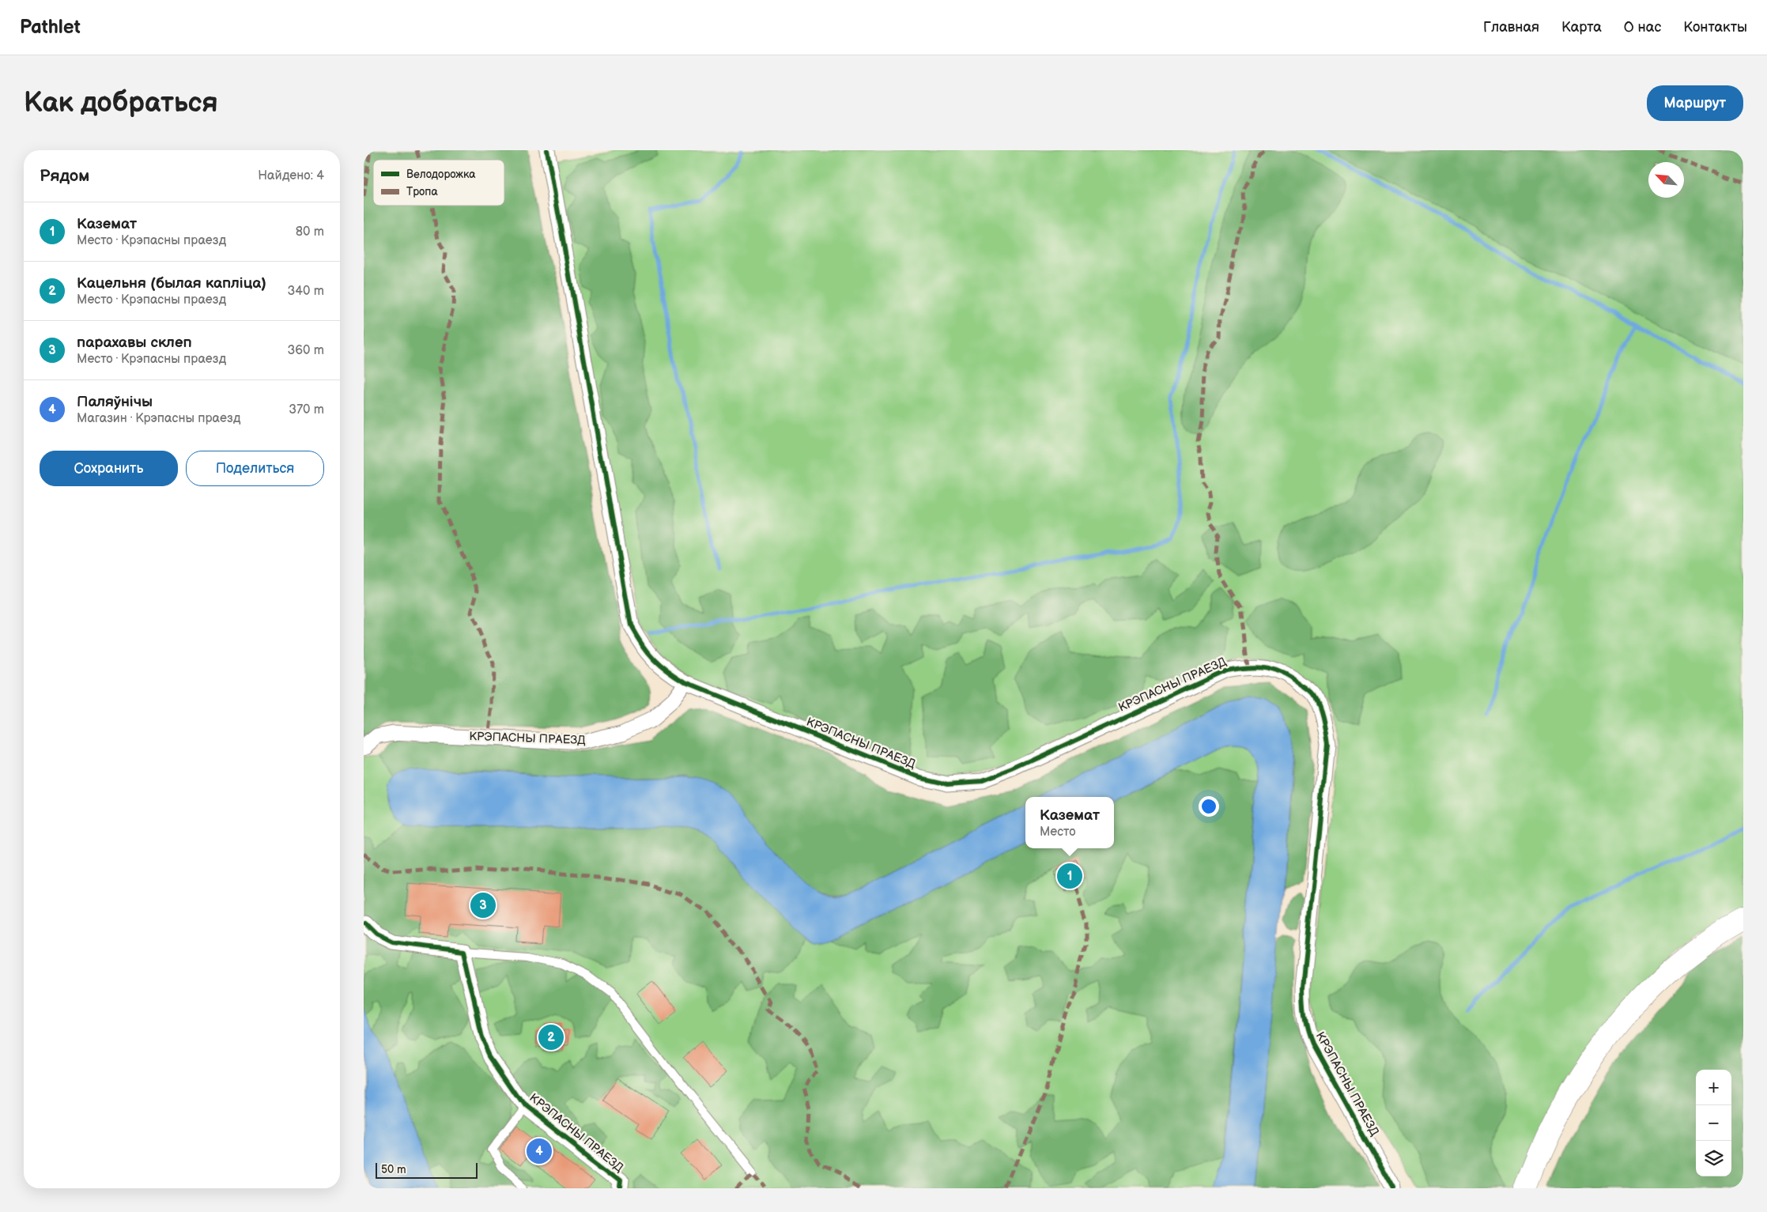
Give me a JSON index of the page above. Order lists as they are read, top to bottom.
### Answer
{
  "streets": {
    "street": ["КРЭПАСНЫ ПРАЕЗД"]
  },
  "legend": ["Велодорожка", "Тропа"],
  "scale_bar": "50 m",
  "north": "top left",
  "page": {
    "header": "Pathlet",
    "nav": [
      "Главная",
      "Карта",
      "О нас",
      "Контакты"
    ],
    "buttons": [
      "Маршрут",
      ["Сохранить", "Поделиться"]
    ],
    "title": "Как добраться",
    "heading": ["Рядом", "Найдено: 4"],
    "list": [
      {
        "mark": "1",
        "name": "Каземат",
        "note": "Место · Крэпасны праезд",
        "value": "80 m"
      },
      {
        "mark": "2",
        "name": "Кацельня (былая капліца)",
        "note": "Место · Крэпасны праезд",
        "value": "340 m"
      },
      {
        "mark": "3",
        "name": "парахавы склеп",
        "note": "Место · Крэпасны праезд",
        "value": "360 m"
      },
      {
        "mark": "4",
        "name": "Паляўнічы",
        "note": "Магазин · Крэпасны праезд",
        "value": "370 m"
      }
    ],
    "popup": ["Каземат", "Место"],
    "pins": [
      "1",
      "3",
      "2",
      "4"
    ],
    "map_buttons": ["+", "−"],
    "scale": "50 m"
  }
}
